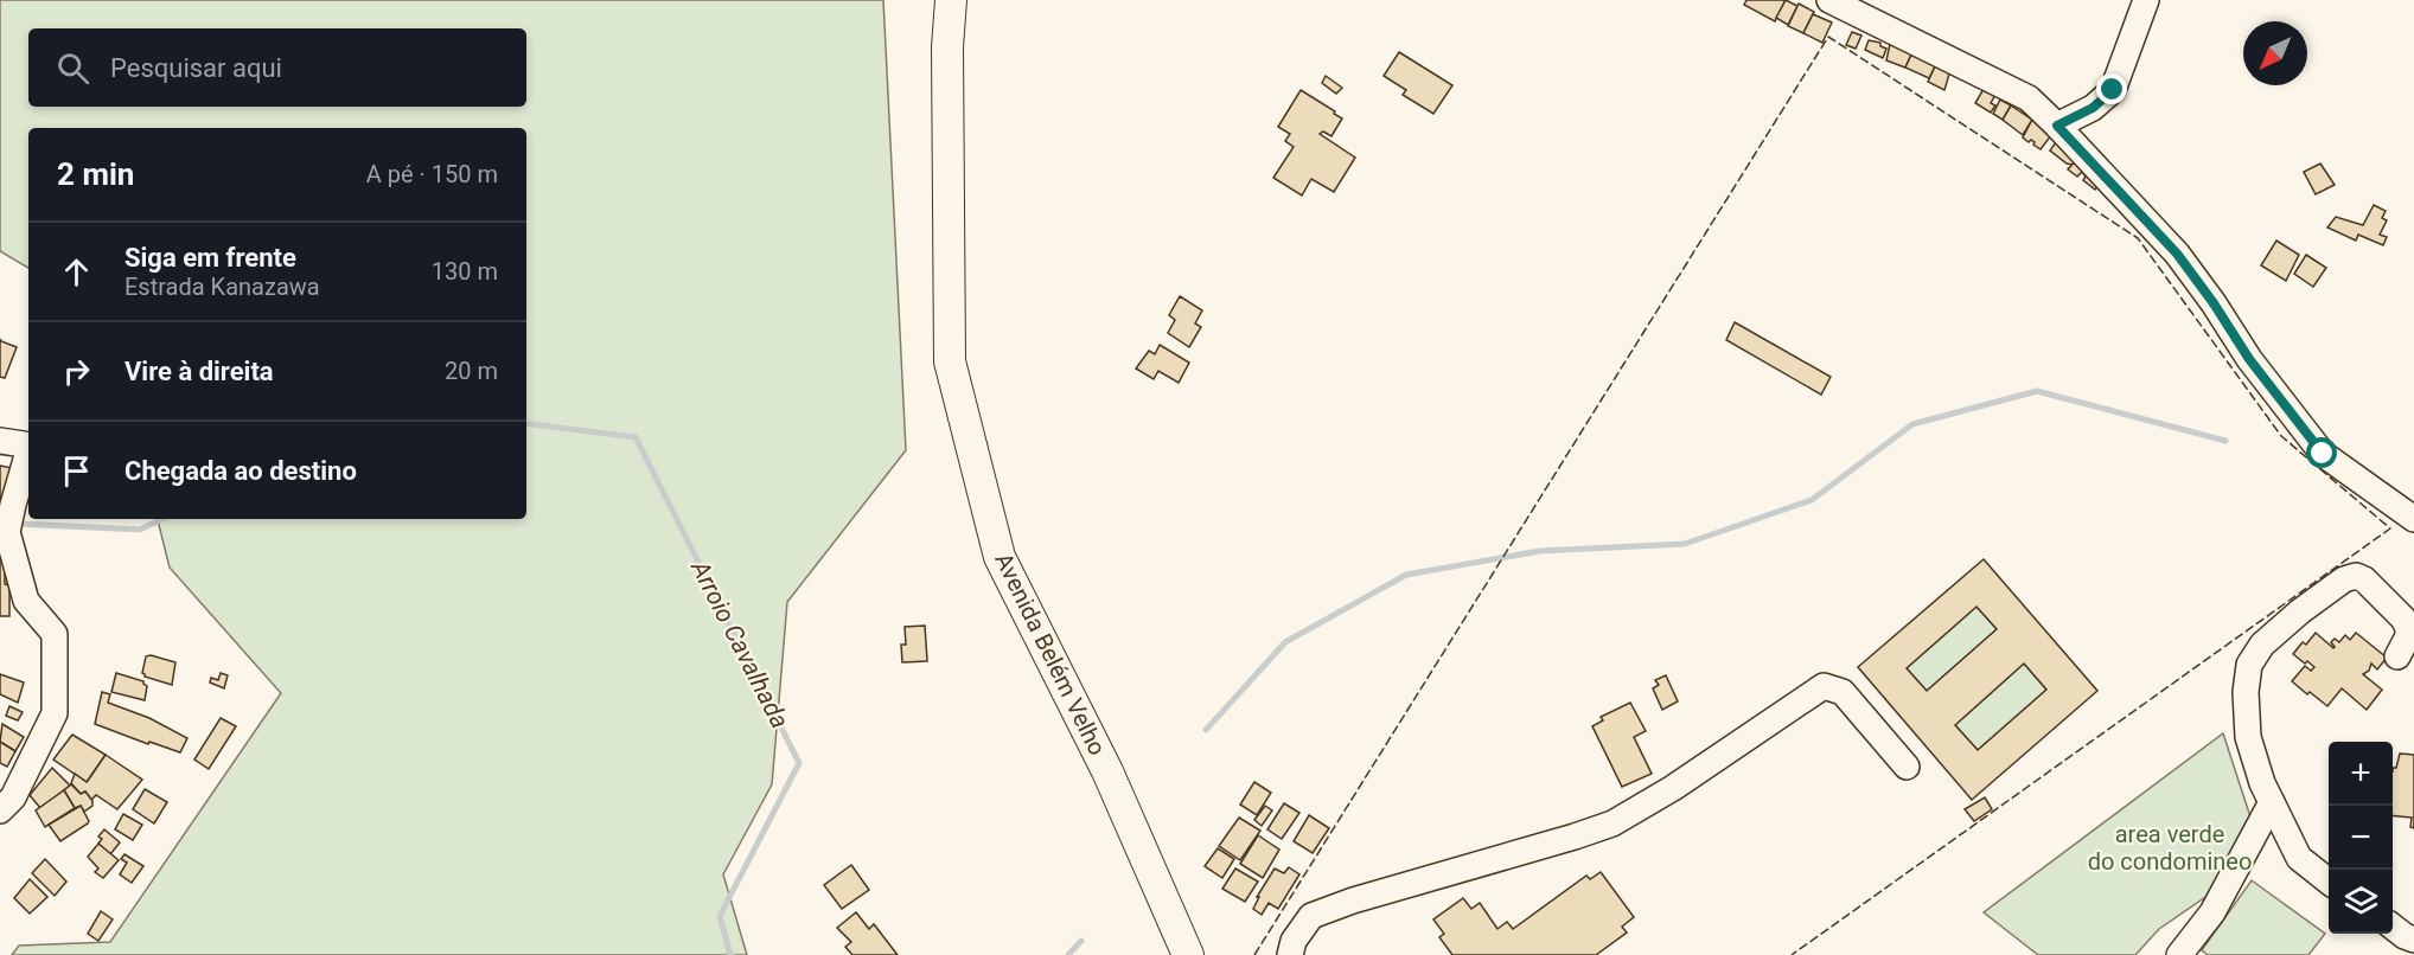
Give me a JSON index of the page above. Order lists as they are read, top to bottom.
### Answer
{
  "streets": {
    "main road": ["Avenida Belém Velho"]
  },
  "water": ["Arroio Cavalhada"],
  "parks": ["area verde do condomineo"],
  "north": "bottom left",
  "page": {
    "search": "Pesquisar aqui",
    "heading": ["2 min", "A pé · 150 m"],
    "list": [
      ["Siga em frente", "Estrada Kanazawa", "130 m"],
      ["Vire à direita", "20 m"],
      "Chegada ao destino"
    ],
    "map_buttons": ["+", "−"]
  }
}
